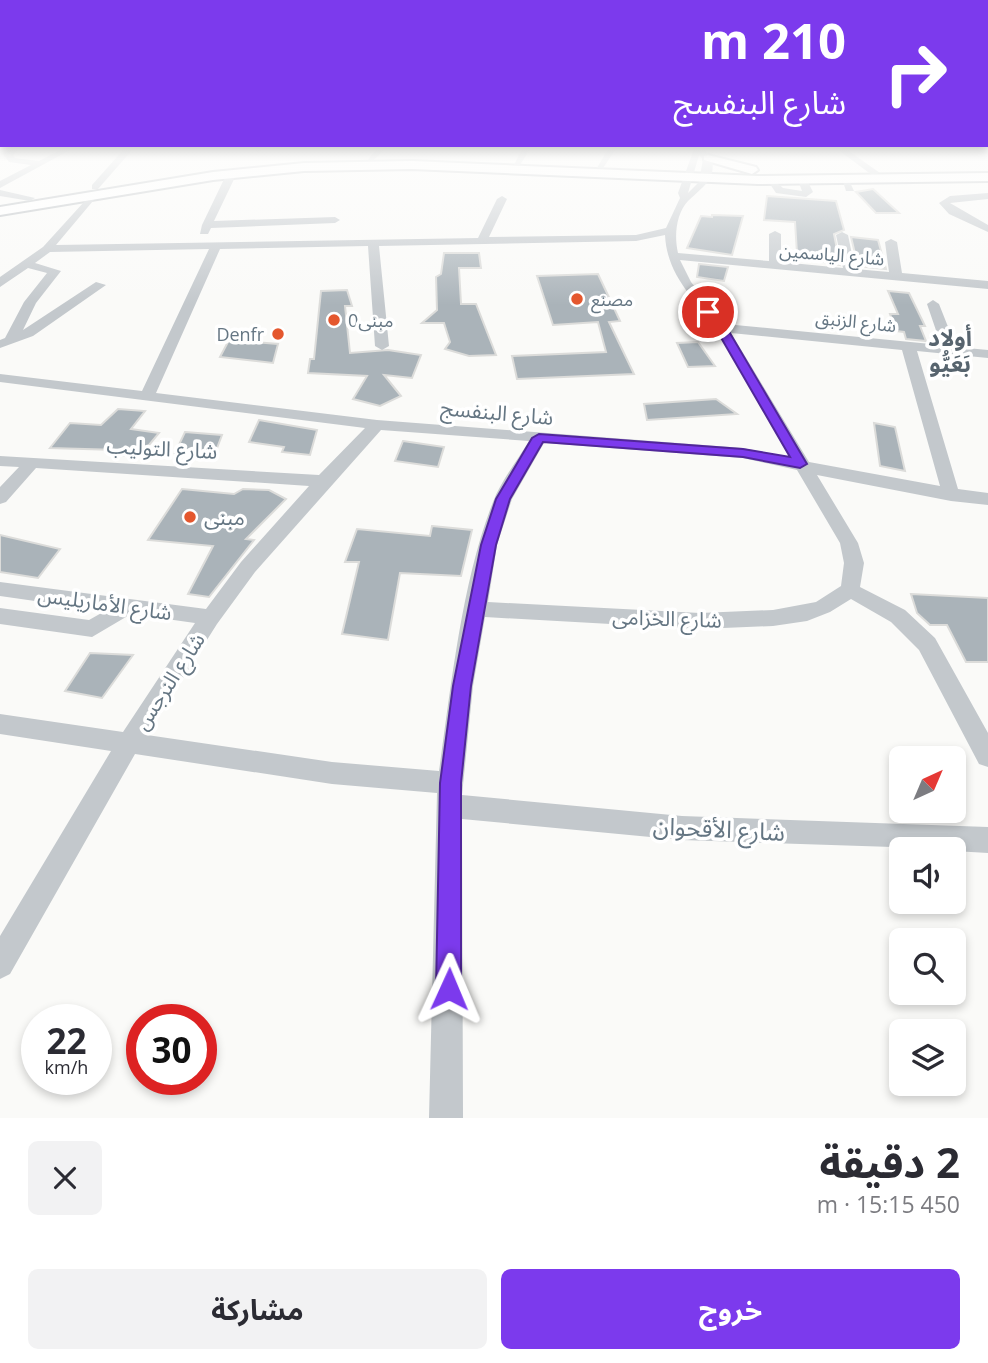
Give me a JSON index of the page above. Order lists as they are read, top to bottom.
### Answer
{
  "streets": {
    "street": [
      "شارع الياسمين",
      "شارع الزنبق",
      "شارع البنفسج",
      "شارع التوليب",
      "شارع الأماريليس",
      "شارع الخزامى",
      "شارع النرجس",
      "شارع الأقحوان"
    ]
  },
  "crossings": [
    ["شارع البنفسج", "شارع النرجس"],
    ["شارع التوليب", "شارع النرجس"],
    ["شارع الأماريليس", "شارع النرجس"],
    ["شارع النرجس", "شارع الأقحوان"]
  ],
  "districts": ["أولاد بَعَيُّو"],
  "places": [
    "مصنع",
    "مبنى0",
    "Denfr",
    "مبنى"
  ],
  "north": "top right",
  "page": {
    "turn": ["210 m", "شارع البنفسج"],
    "speed": "22 km/h",
    "limit": "30",
    "heading": ["2 دقيقة", "450 m · 15:15"],
    "buttons": ["خروج", "مشاركة"]
  }
}
